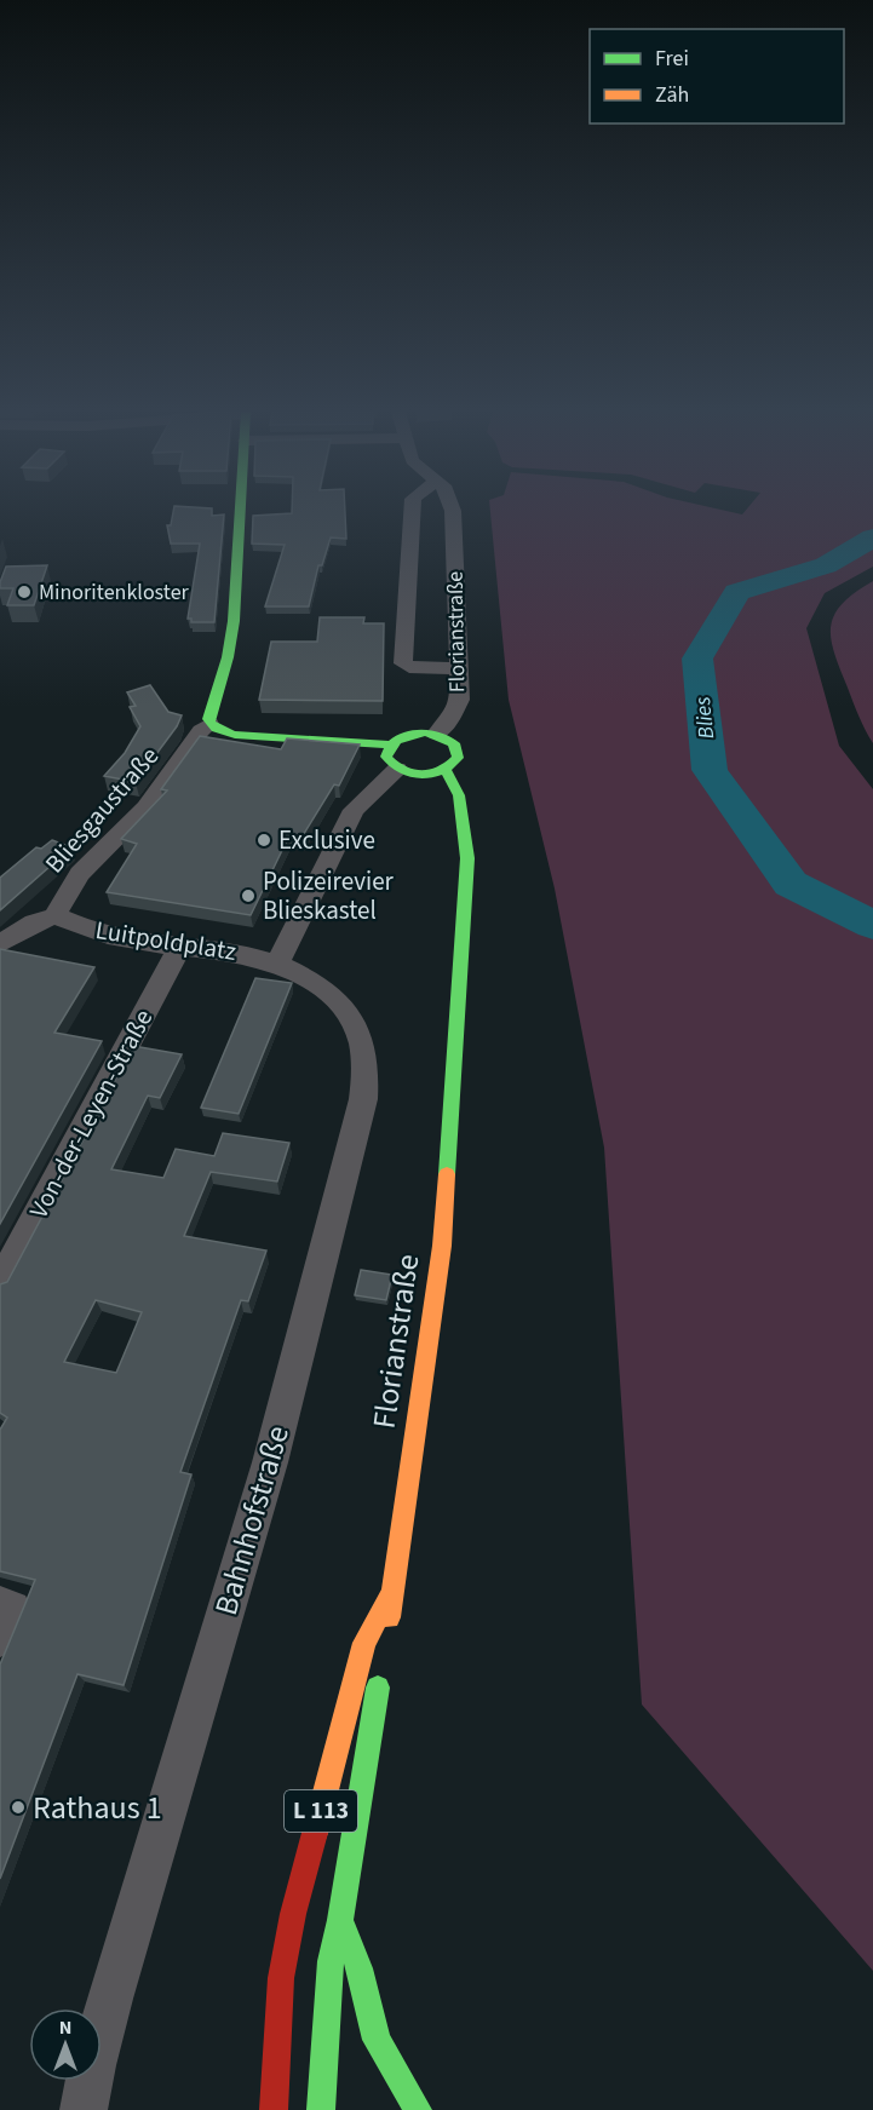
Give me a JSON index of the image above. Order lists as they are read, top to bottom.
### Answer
{
  "streets": {
    "main road": ["Florianstraße", "Bliesgaustraße", "L 113"],
    "street": ["Luitpoldplatz", "Von-der-Leyen-Straße", "Bahnhofstraße"]
  },
  "crossings": [
    ["Florianstraße", "L 113"],
    ["Bliesgaustraße", "Luitpoldplatz"],
    ["Luitpoldplatz", "Von-der-Leyen-Straße"],
    ["Luitpoldplatz", "Bahnhofstraße"]
  ],
  "water": ["Blies"],
  "places": [
    "Minoritenkloster",
    "Exclusive",
    "Polizeirevier Blieskastel",
    "Rathaus 1"
  ],
  "legend": ["Frei", "Zäh"],
  "north": "top"
}
